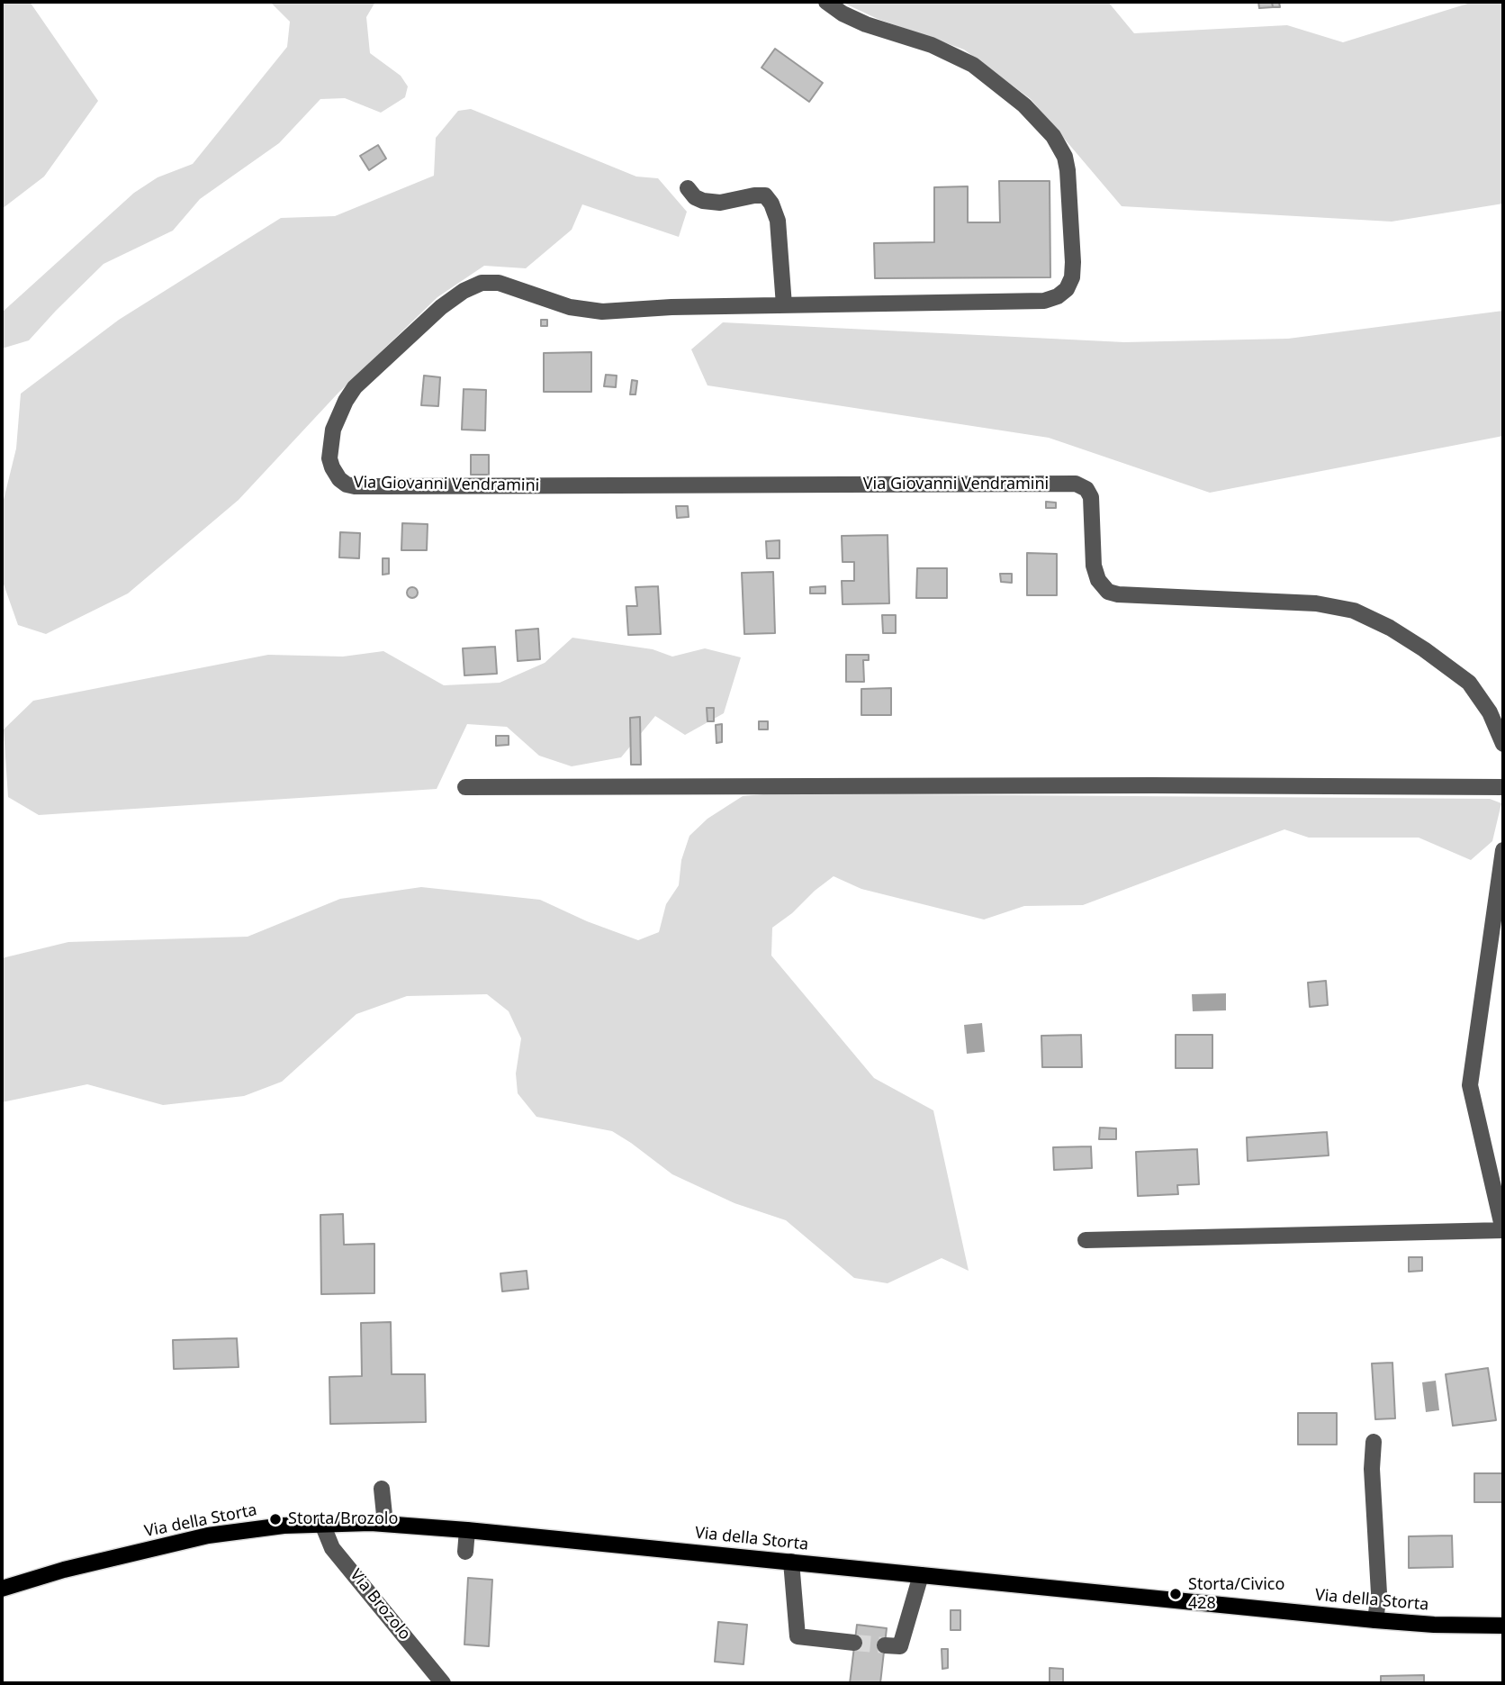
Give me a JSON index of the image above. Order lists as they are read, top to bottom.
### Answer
{
  "streets": {
    "main road": ["Via della Storta"],
    "street": ["Via Giovanni Vendramini", "Via Brozolo"]
  },
  "crossings": [
    ["Via della Storta", "Via Brozolo"]
  ],
  "places": ["Storta/Brozolo", "Storta/Civico 428"]
}
